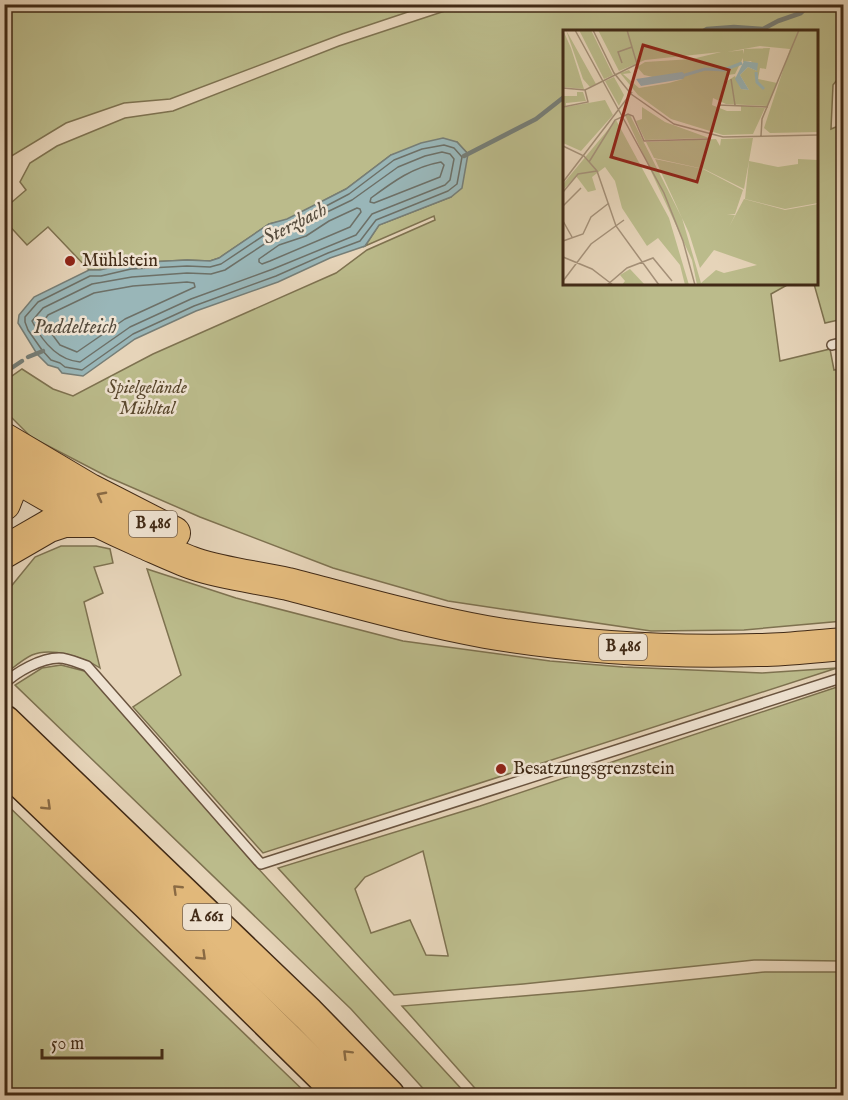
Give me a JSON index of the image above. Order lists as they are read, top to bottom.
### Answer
{
  "streets": {
    "highway": ["A 661"],
    "main road": ["B 486"]
  },
  "water": ["Sterzbach", "Paddelteich"],
  "parks": ["Spielgelände Mühltal"],
  "places": ["Mühlstein", "Besatzungsgrenzstein"],
  "scale_bar": "50 m"
}
